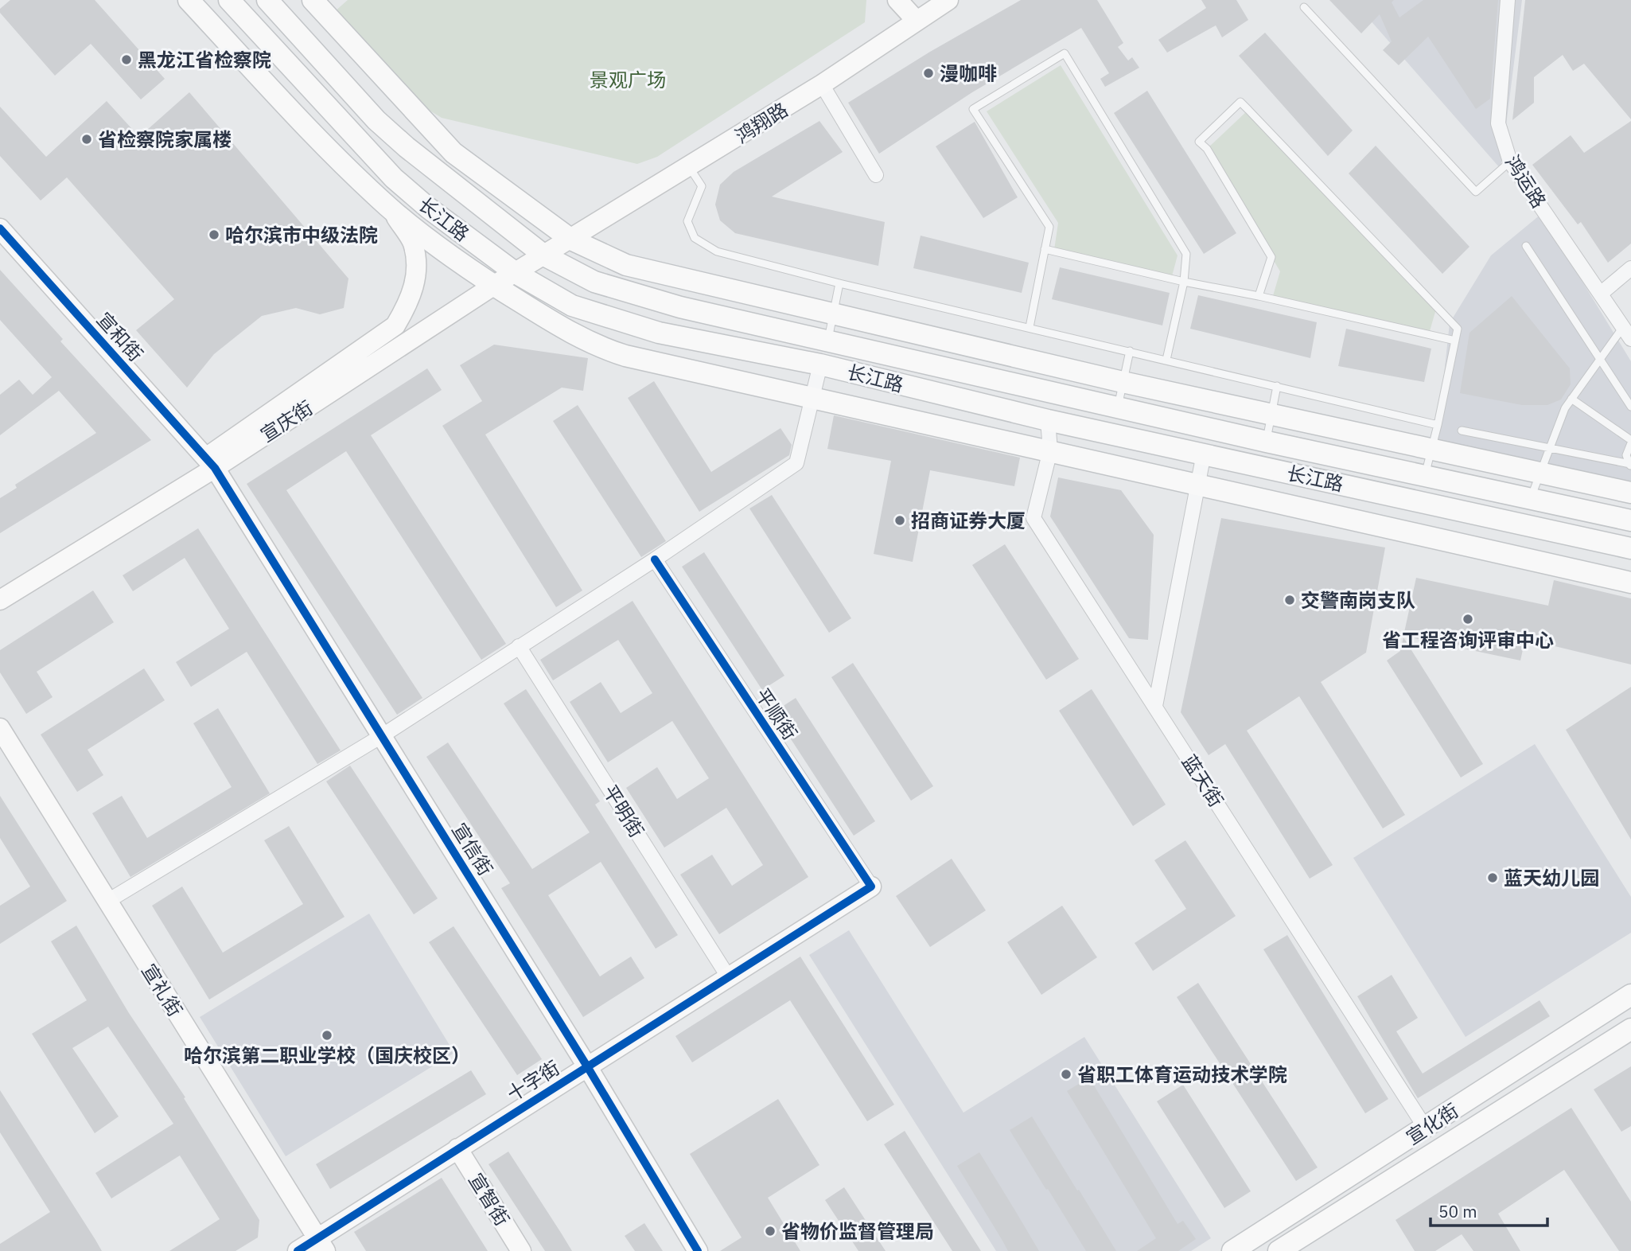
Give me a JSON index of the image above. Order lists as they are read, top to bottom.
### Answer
{
  "streets": {
    "main road": ["长江路", "宣化街"],
    "street": [
      "鸿翔路",
      "鸿运路",
      "宣和街",
      "宣庆街",
      "平顺街",
      "蓝天街",
      "平明街",
      "宣信街",
      "宣礼街",
      "十字街",
      "宣智街"
    ]
  },
  "crossings": [
    ["鸿翔路", "宣庆街"],
    ["长江路", "宣庆街"],
    ["长江路", "蓝天街"],
    ["宣和街", "宣庆街"],
    ["宣和街", "宣信街"],
    ["宣庆街", "宣信街"],
    ["平顺街", "十字街"],
    ["蓝天街", "宣化街"],
    ["平明街", "十字街"],
    ["宣信街", "十字街"],
    ["宣礼街", "十字街"],
    ["十字街", "宣智街"]
  ],
  "parks": ["景观广场"],
  "places": [
    "黑龙江省检察院",
    "漫咖啡",
    "省检察院家属楼",
    "哈尔滨市中级法院",
    "招商证券大厦",
    "交警南岗支队",
    "省工程咨询评审中心",
    "蓝天幼儿园",
    "哈尔滨第二职业学校（国庆校区）",
    "省职工体育运动技术学院",
    "省物价监督管理局"
  ],
  "scale_bar": "50 m"
}
